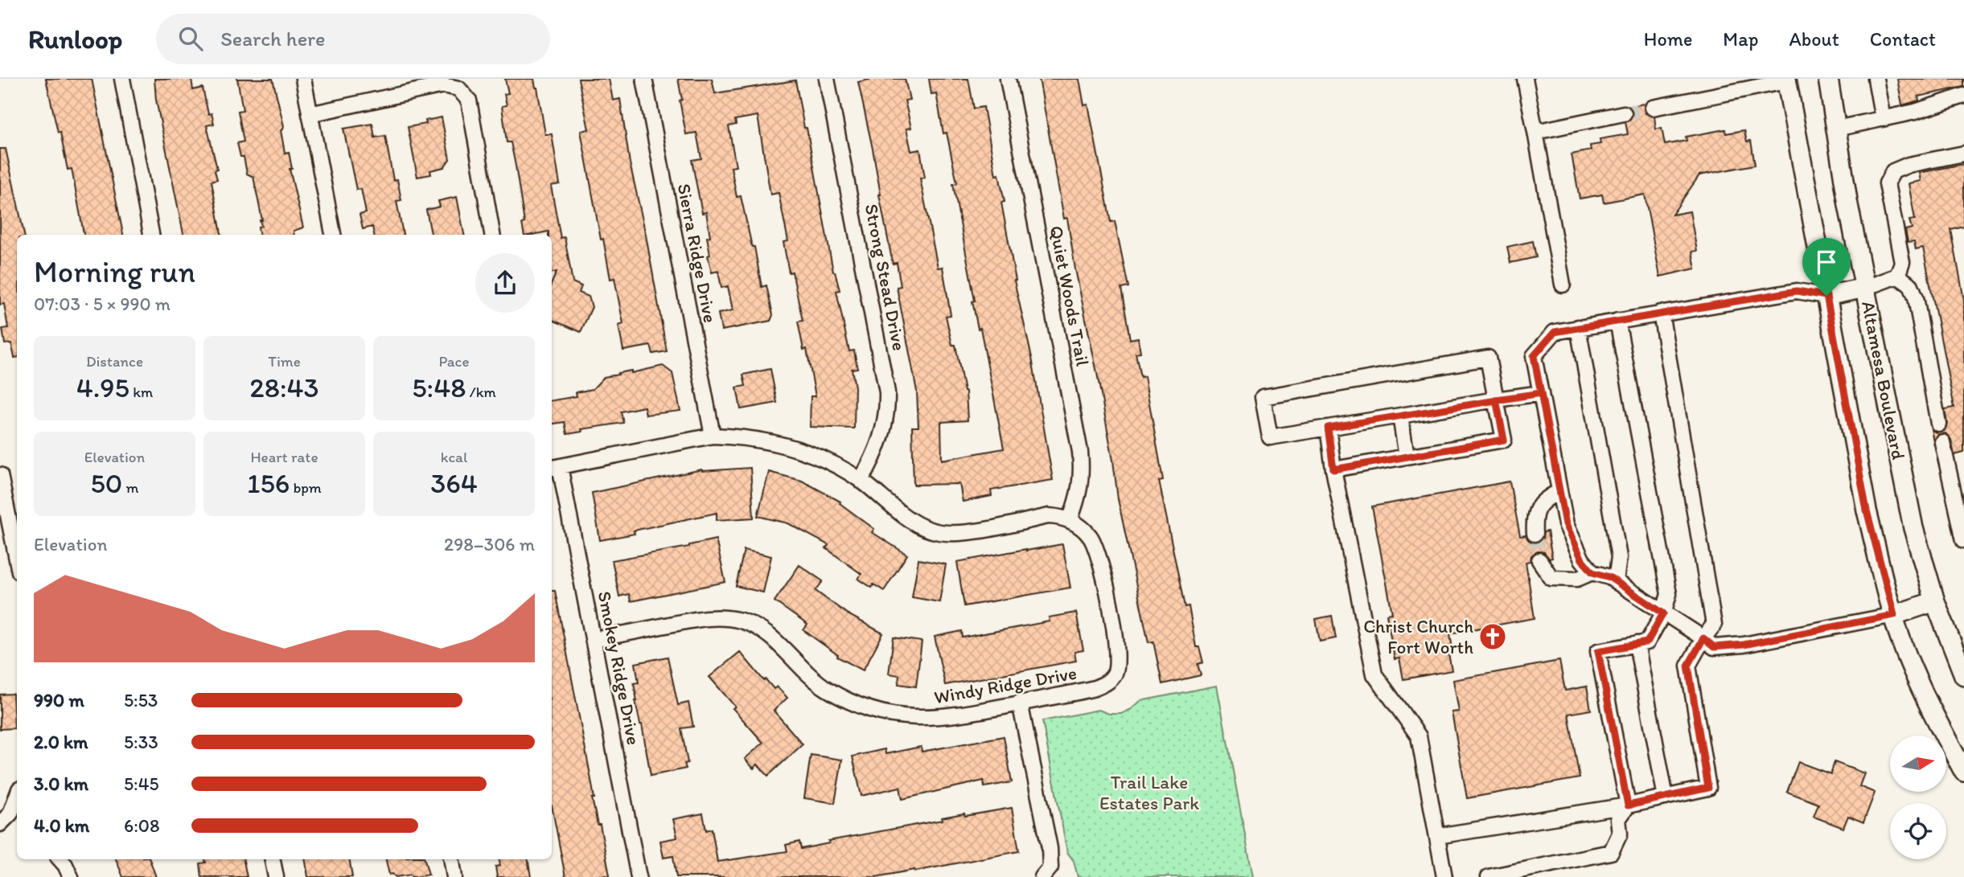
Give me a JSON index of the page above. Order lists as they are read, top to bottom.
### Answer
{
  "streets": {
    "main road": ["Altamesa Boulevard"],
    "street": [
      "Sierra Ridge Drive",
      "Strong Stead Drive",
      "Quiet Woods Trail",
      "Smokey Ridge Drive",
      "Windy Ridge Drive"
    ]
  },
  "crossings": [
    ["Quiet Woods Trail", "Windy Ridge Drive"],
    ["Smokey Ridge Drive", "Windy Ridge Drive"]
  ],
  "parks": ["Trail Lake Estates Park"],
  "places": {
    "church": ["Christ Church Fort Worth"]
  },
  "north": "right",
  "page": {
    "header": "Runloop",
    "search": "Search here",
    "nav": [
      "Home",
      "Map",
      "About",
      "Contact"
    ],
    "heading": ["Morning run", "07:03 · 5 × 990 m"],
    "stats": [
      ["Distance", "4.95 km"],
      ["Time", "28:43"],
      ["Pace", "5:48 /km"],
      ["Elevation", "50 m"],
      ["Heart rate", "156 bpm"],
      ["kcal", "364"]
    ],
    "chart": ["Elevation", "298–306 m"],
    "list": [
      {
        "name": "990 m",
        "note": "5:53"
      },
      {
        "name": "2.0 km",
        "note": "5:33"
      },
      {
        "name": "3.0 km",
        "note": "5:45"
      },
      {
        "name": "4.0 km",
        "note": "6:08"
      }
    ]
  }
}
